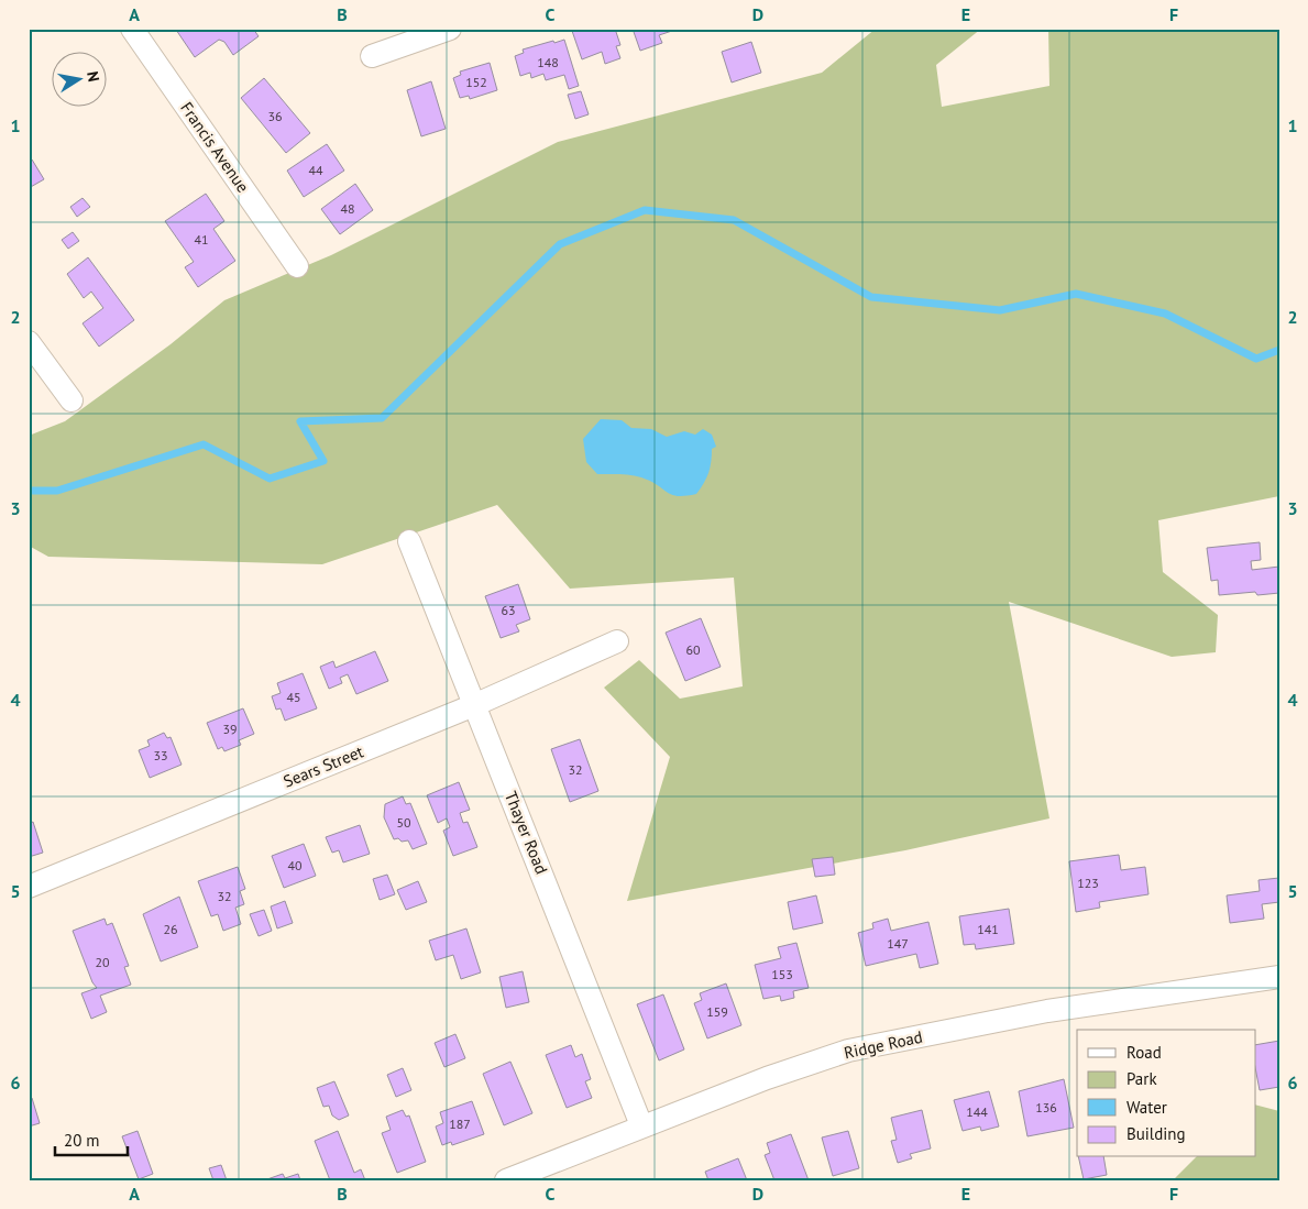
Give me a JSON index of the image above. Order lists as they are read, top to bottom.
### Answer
{
  "streets": {
    "street": [
      "Francis Avenue",
      "Sears Street",
      "Thayer Road",
      "Ridge Road"
    ]
  },
  "crossings": [
    ["Sears Street", "Thayer Road"],
    ["Thayer Road", "Ridge Road"]
  ],
  "house_numbers": [
    "148",
    "152",
    "36",
    "44",
    "48",
    "41",
    "63",
    "60",
    "45",
    "39",
    "33",
    "32",
    "50",
    "40",
    "123",
    "32",
    "26",
    "141",
    "147",
    "20",
    "153",
    "159",
    "136",
    "144",
    "187"
  ],
  "legend": [
    "Road",
    "Park",
    "Water",
    "Building"
  ],
  "scale_bar": "20 m",
  "north": "right",
  "grid": {
    "columns": [
      "A",
      "B",
      "C",
      "D",
      "E",
      "F"
    ],
    "rows": [
      "1",
      "2",
      "3",
      "4",
      "5",
      "6"
    ]
  }
}
